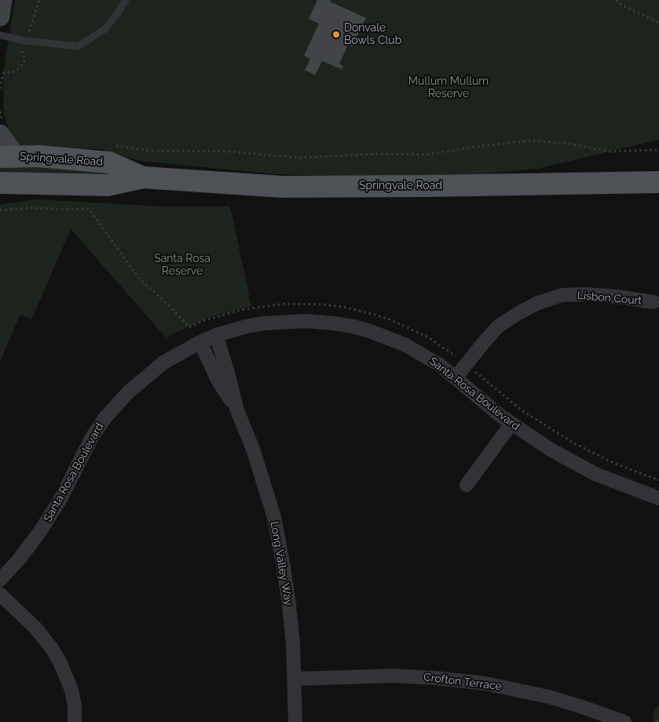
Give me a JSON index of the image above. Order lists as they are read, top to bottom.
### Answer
{
  "streets": {
    "main road": ["Springvale Road"],
    "street": [
      "Lisbon Court",
      "Santa Rosa Boulevard",
      "Long Valley Way",
      "Crofton Terrace"
    ]
  },
  "crossings": [
    ["Lisbon Court", "Santa Rosa Boulevard"],
    ["Santa Rosa Boulevard", "Long Valley Way"],
    ["Long Valley Way", "Crofton Terrace"]
  ],
  "parks": ["Mullum Mullum Reserve", "Santa Rosa Reserve"],
  "places": ["Donvale Bowls Club"]
}
